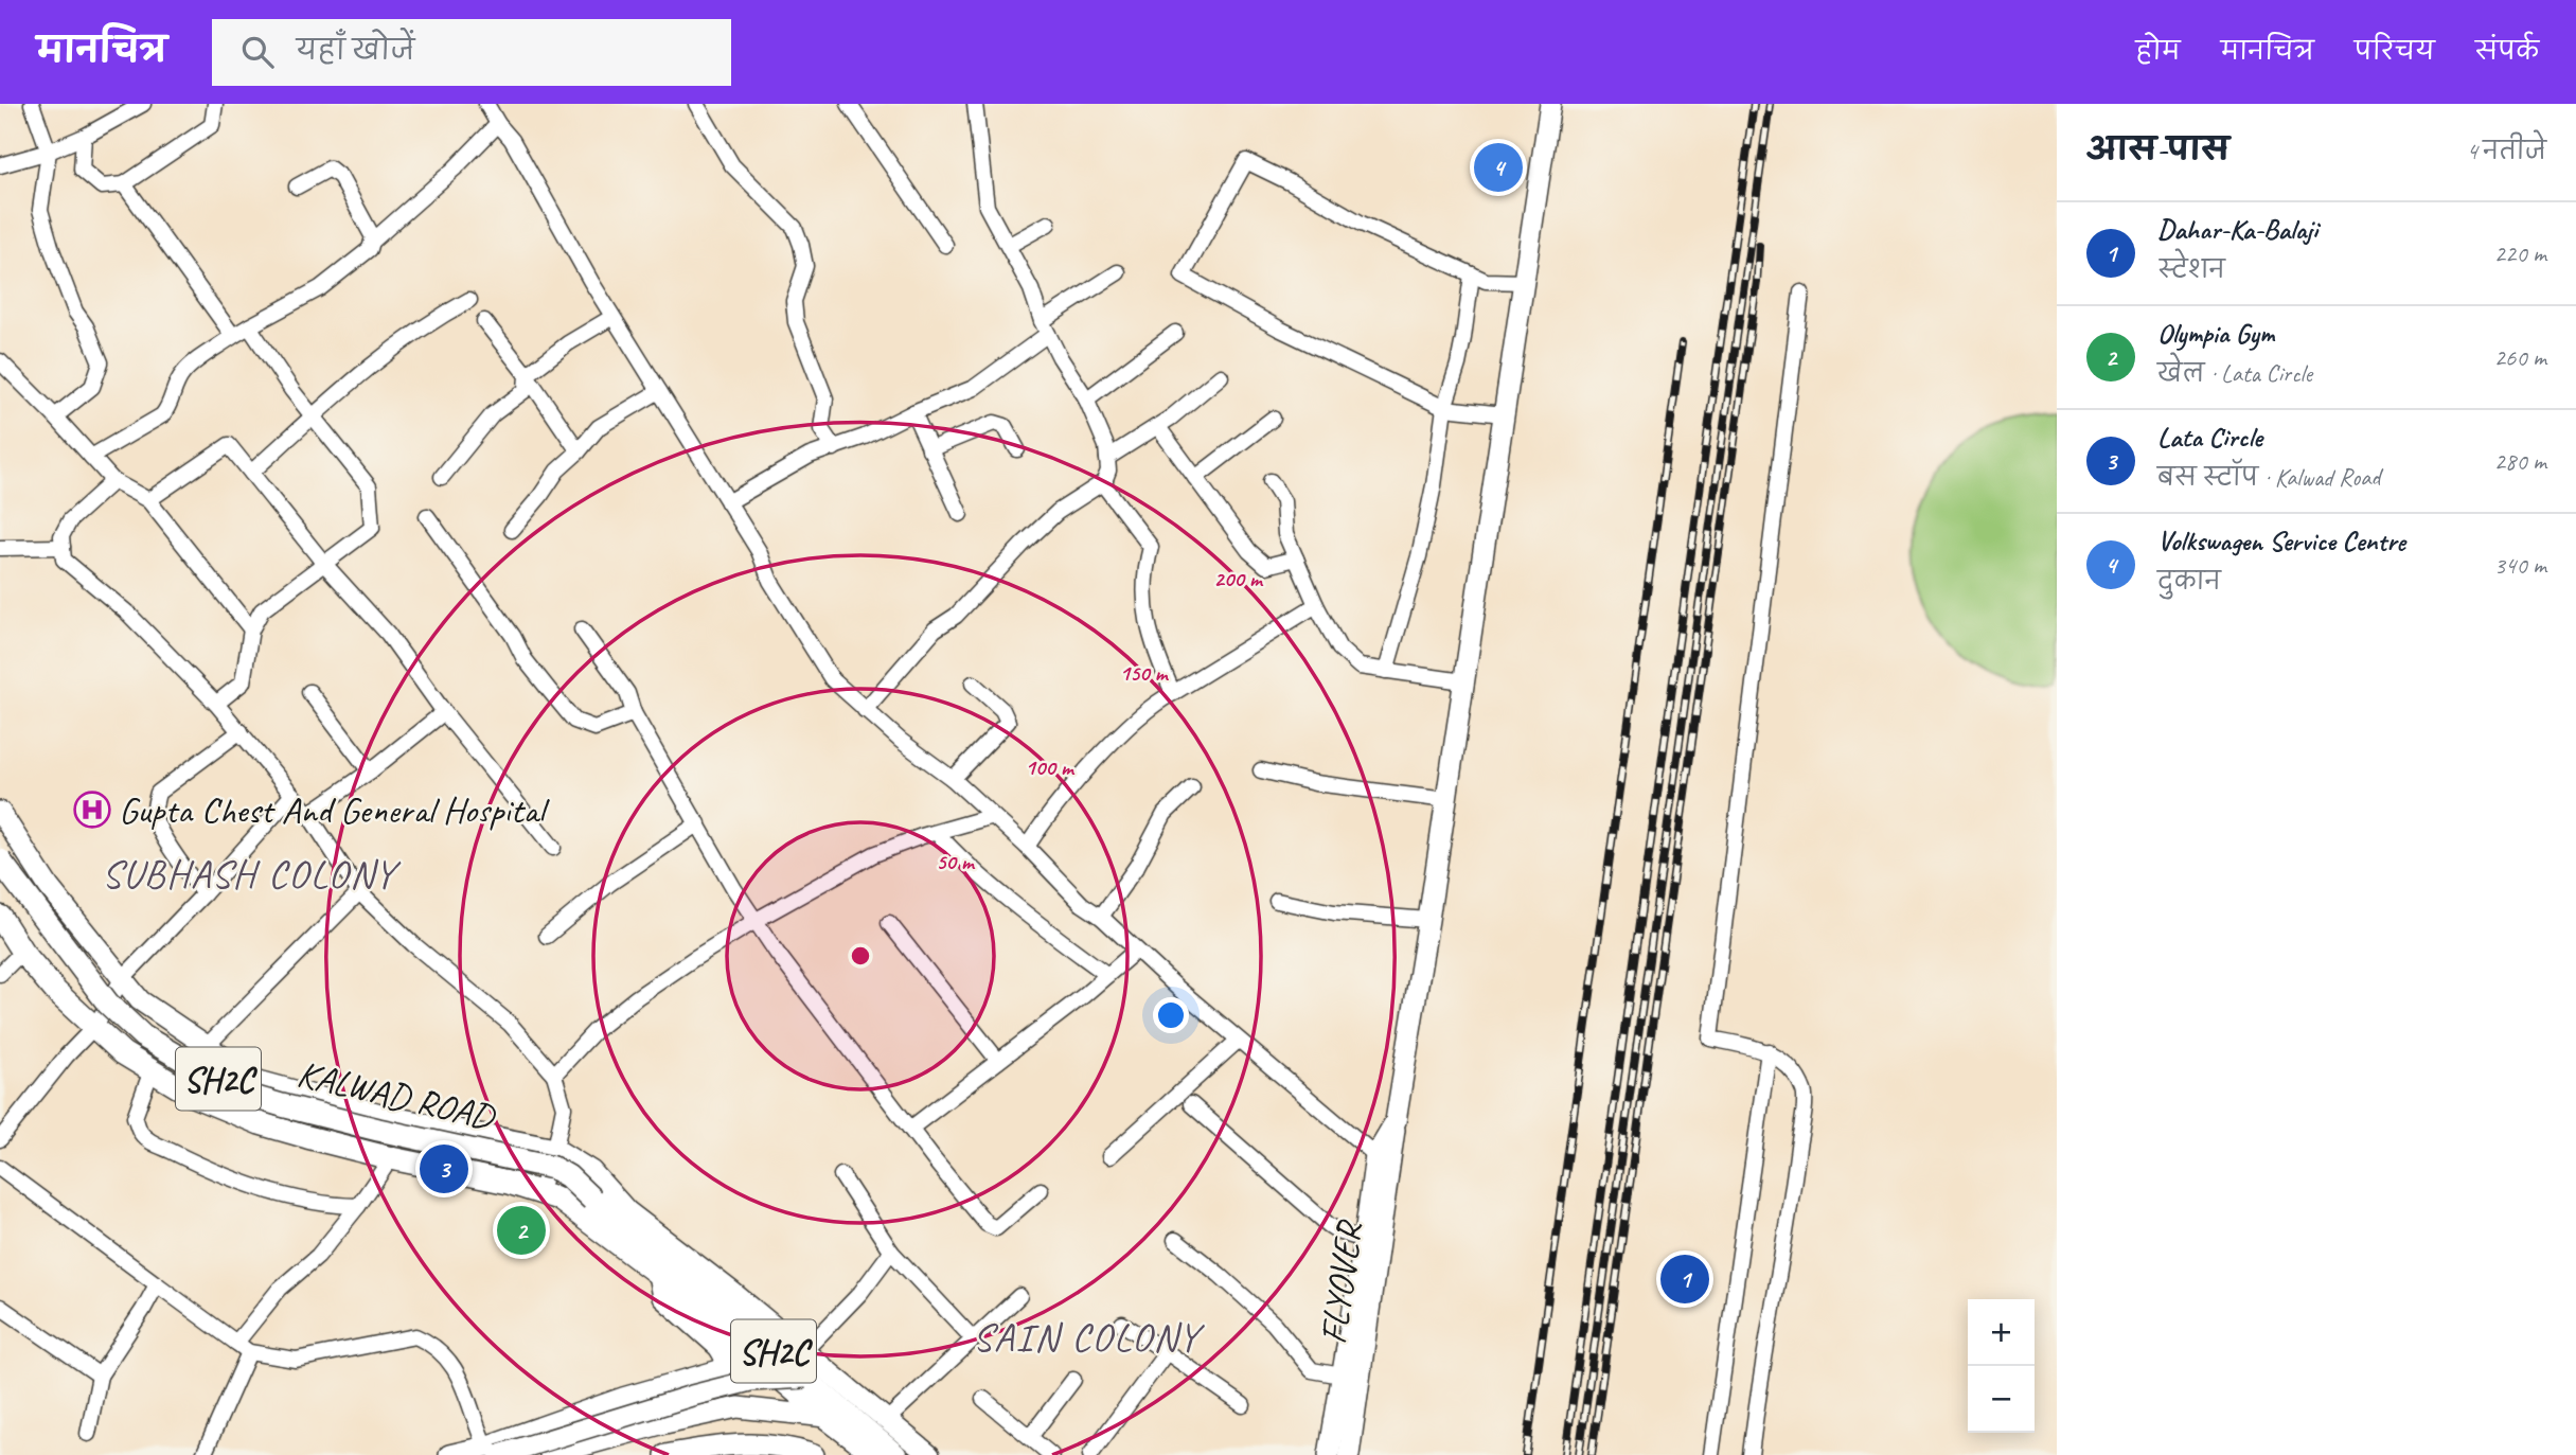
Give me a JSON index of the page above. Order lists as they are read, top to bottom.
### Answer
{
  "streets": {
    "main road": ["SH2C", "KALWAD ROAD", "FLYOVER"]
  },
  "crossings": [
    ["SH2C", "KALWAD ROAD"]
  ],
  "districts": ["SUBHASH COLONY", "SAIN COLONY"],
  "places": {
    "hospital": ["Gupta Chest And General Hospital"]
  },
  "page": {
    "header": "मानचित्र",
    "search": "यहाँ खोजें",
    "nav": [
      "होम",
      "मानचित्र",
      "परिचय",
      "संपर्क"
    ],
    "heading": ["आस-पास", "4 नतीजे"],
    "pins": [
      "4",
      "3",
      "2",
      "1"
    ],
    "list": [
      {
        "mark": "1",
        "name": "Dahar-Ka-Balaji",
        "note": "स्टेशन",
        "value": "220 m"
      },
      {
        "mark": "2",
        "name": "Olympia Gym",
        "note": "खेल · Lata Circle",
        "value": "260 m"
      },
      {
        "mark": "3",
        "name": "Lata Circle",
        "note": "बस स्टॉप · Kalwad Road",
        "value": "280 m"
      },
      {
        "mark": "4",
        "name": "Volkswagen Service Centre",
        "note": "दुकान",
        "value": "340 m"
      }
    ],
    "map_buttons": ["+", "−"]
  },
  "rings": [
    "200 m",
    "150 m",
    "100 m",
    "50 m"
  ]
}
